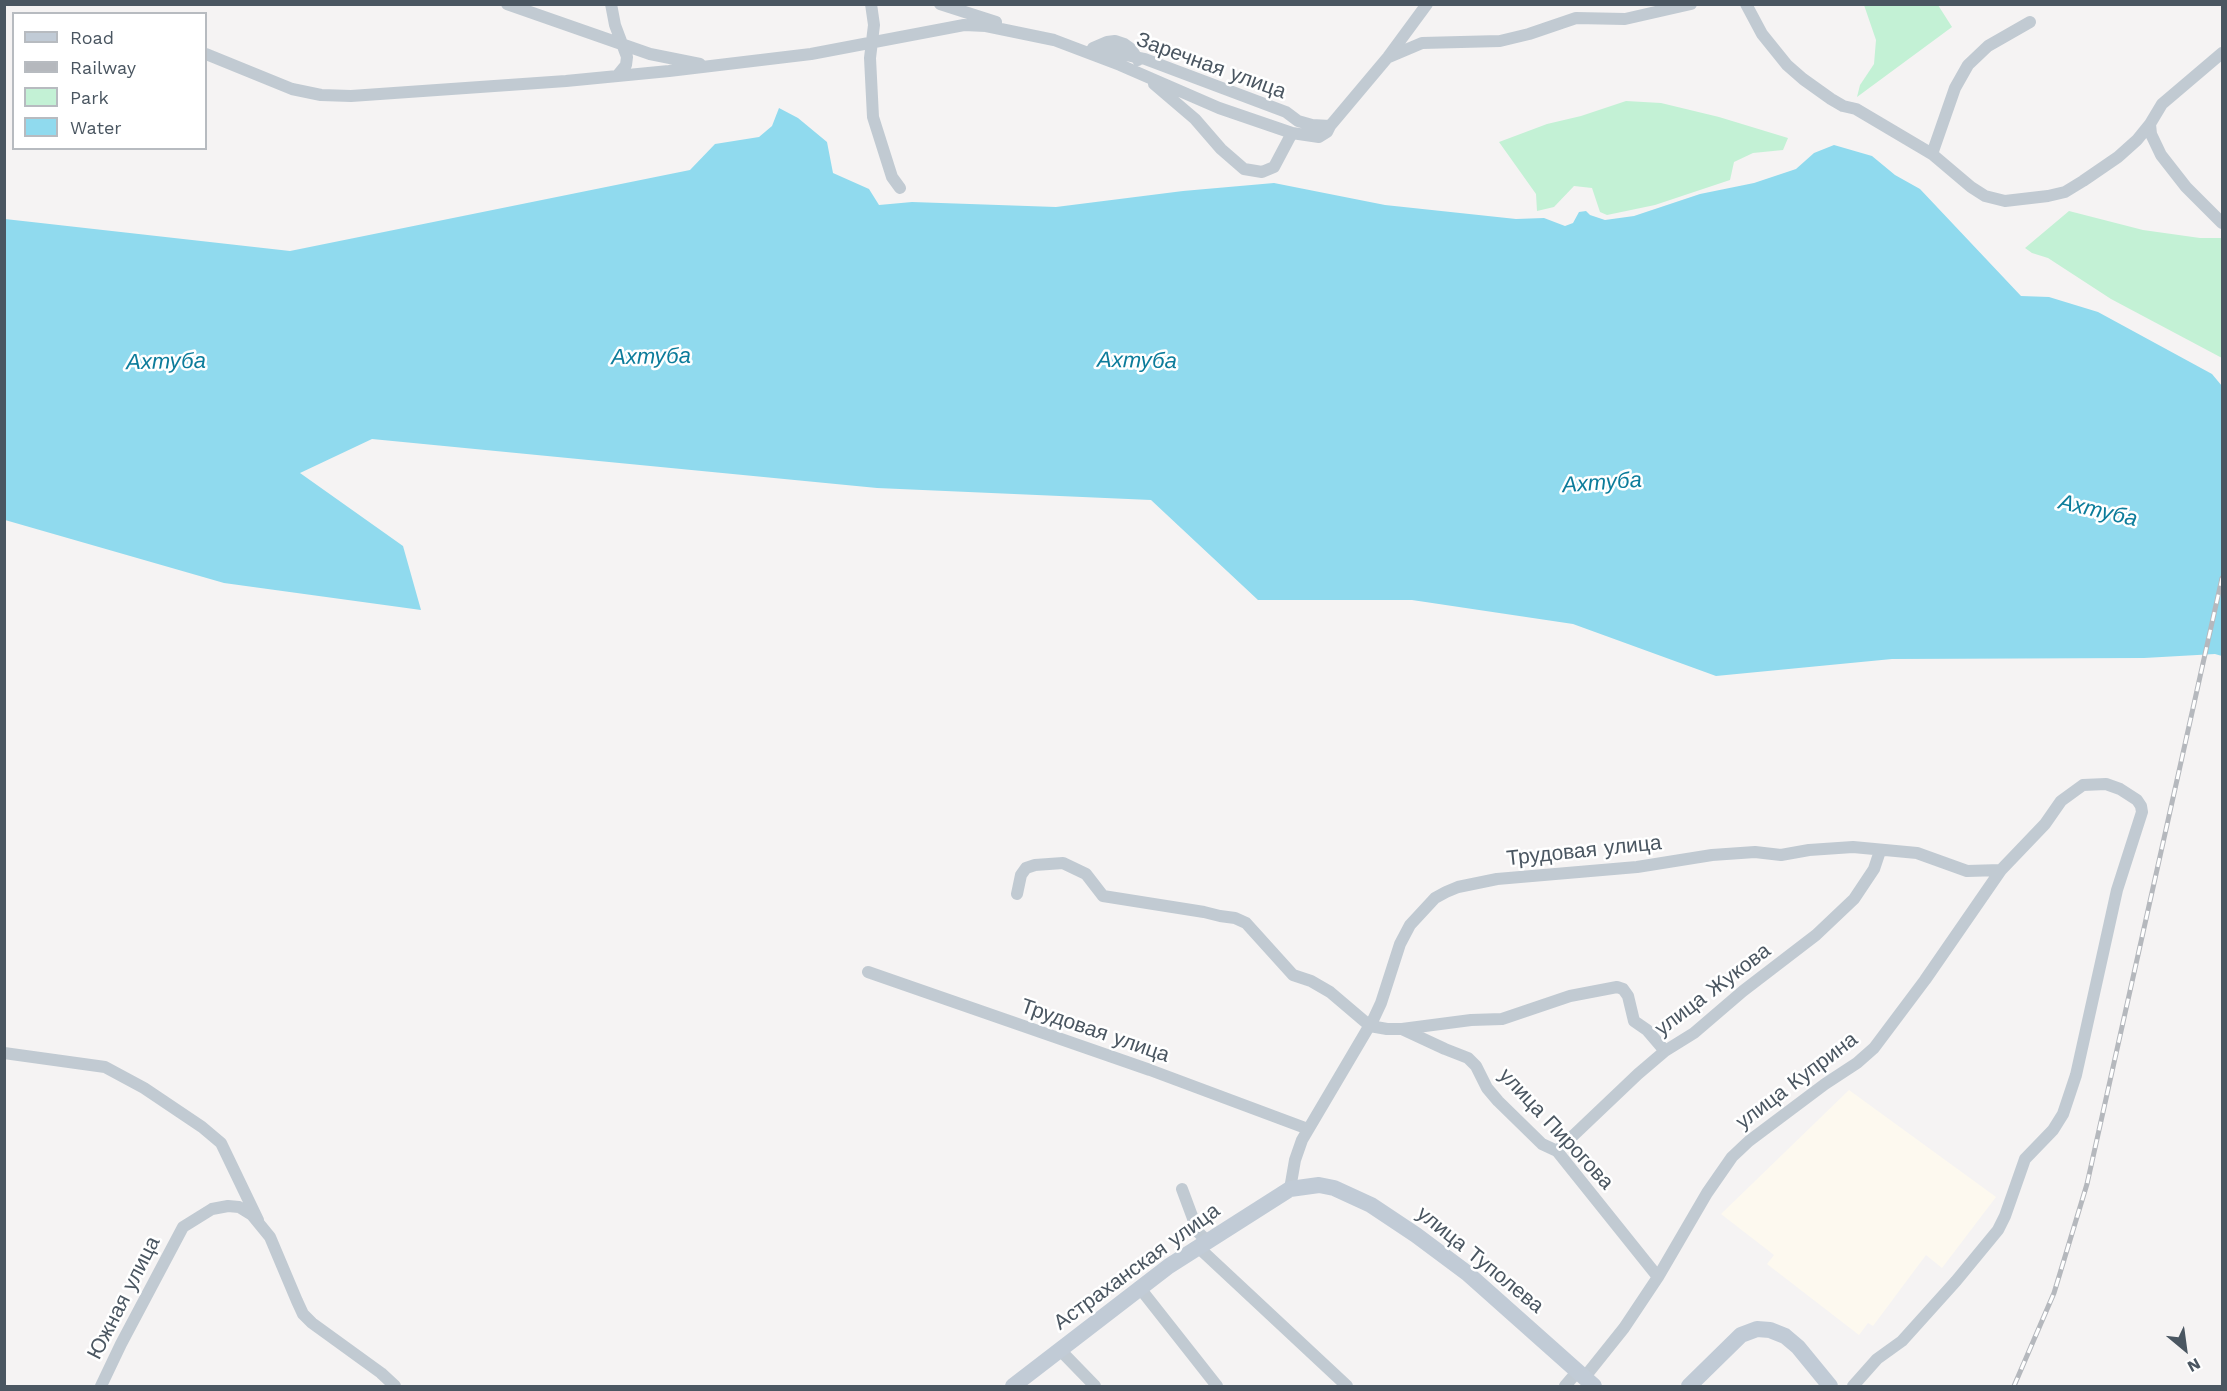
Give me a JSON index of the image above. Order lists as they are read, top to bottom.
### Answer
{
  "streets": {
    "main road": ["улица Туполева", "Астраханская улица"],
    "street": [
      "Заречная улица",
      "Трудовая улица",
      "улица Жукова",
      "улица Куприна",
      "улица Пирогова",
      "Южная улица"
    ]
  },
  "crossings": [
    ["Трудовая улица", "улица Жукова"],
    ["Трудовая улица", "улица Куприна"],
    ["Трудовая улица", "улица Пирогова"],
    ["Трудовая улица", "улица Туполева"],
    ["Трудовая улица", "Астраханская улица"],
    ["улица Жукова", "улица Пирогова"],
    ["улица Куприна", "улица Пирогова"],
    ["улица Куприна", "улица Туполева"],
    ["улица Туполева", "Астраханская улица"]
  ],
  "water": ["Ахтуба"],
  "legend": [
    "Road",
    "Railway",
    "Park",
    "Water"
  ],
  "north": "bottom right"
}
